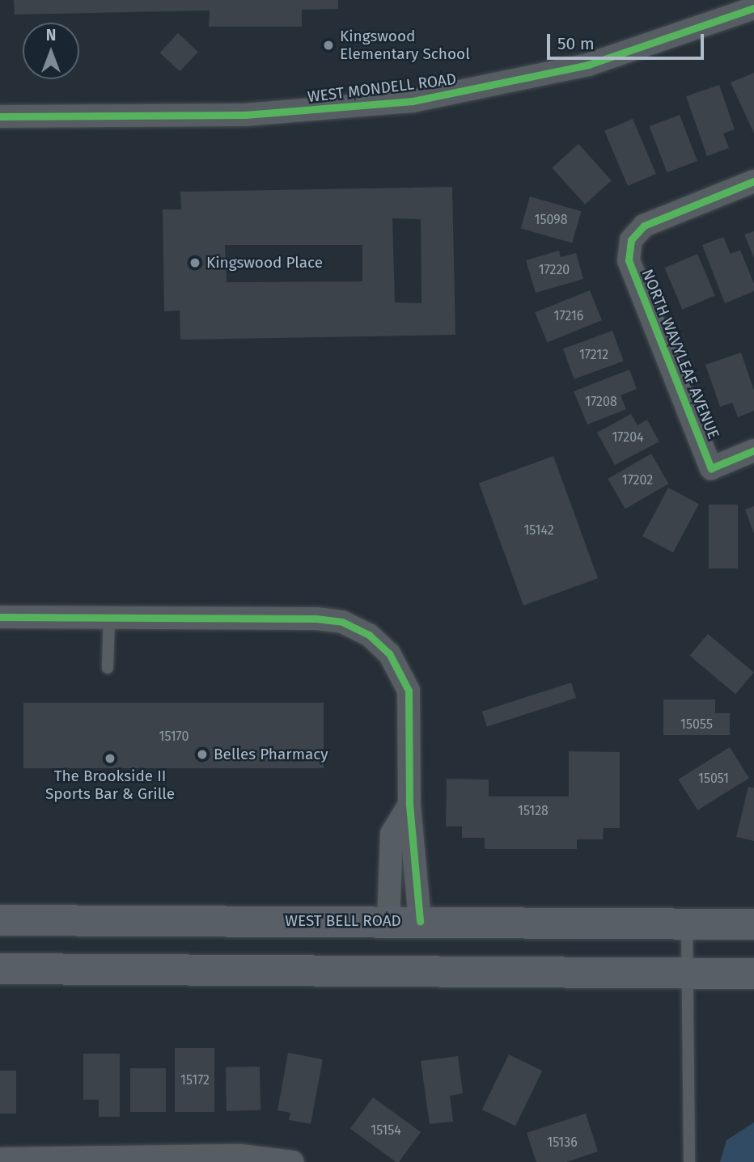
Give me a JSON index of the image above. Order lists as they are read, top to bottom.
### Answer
{
  "streets": {
    "main road": ["WEST BELL ROAD"],
    "street": ["WEST MONDELL ROAD", "NORTH WAVYLEAF AVENUE"]
  },
  "places": [
    "Kingswood Elementary School",
    "Kingswood Place",
    "Belles Pharmacy",
    "The Brookside II Sports Bar & Grille"
  ],
  "house_numbers": [
    "15098",
    "17220",
    "17216",
    "17212",
    "17208",
    "17204",
    "17202",
    "15142",
    "15055",
    "15170",
    "15051",
    "15128",
    "15172",
    "15154",
    "15136"
  ],
  "scale_bar": "50 m",
  "north": "top"
}
